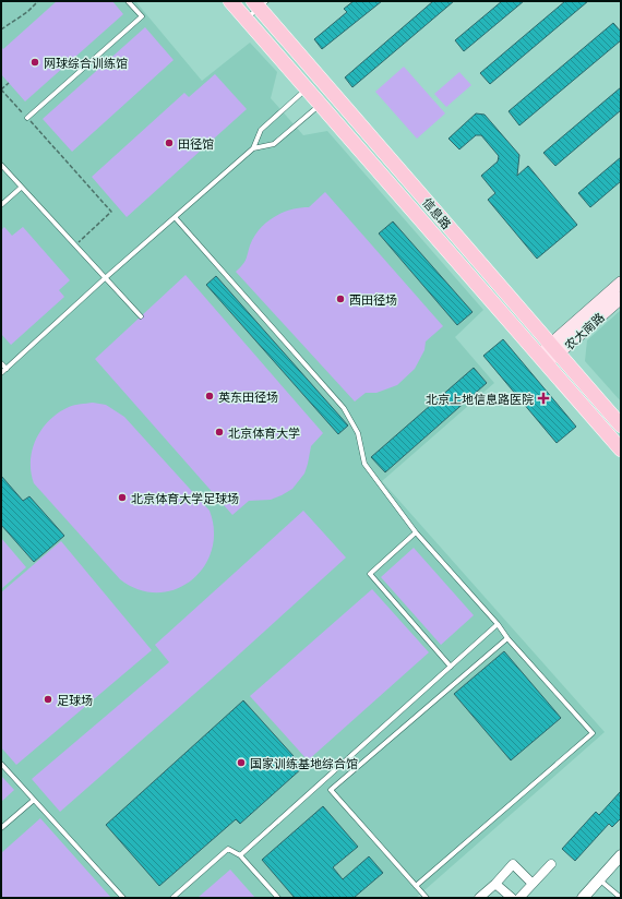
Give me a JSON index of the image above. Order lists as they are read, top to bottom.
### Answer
{
  "streets": {
    "main road": ["信息路", "农大南路"]
  },
  "crossings": [
    ["信息路", "农大南路"]
  ],
  "places": {
    "other": [
      "网球综合训练馆",
      "田径馆",
      "西田径场",
      "英东田径场",
      "北京体育大学",
      "北京体育大学足球场",
      "足球场",
      "国家训练基地综合馆"
    ],
    "health": ["北京上地信息路医院"]
  }
}
